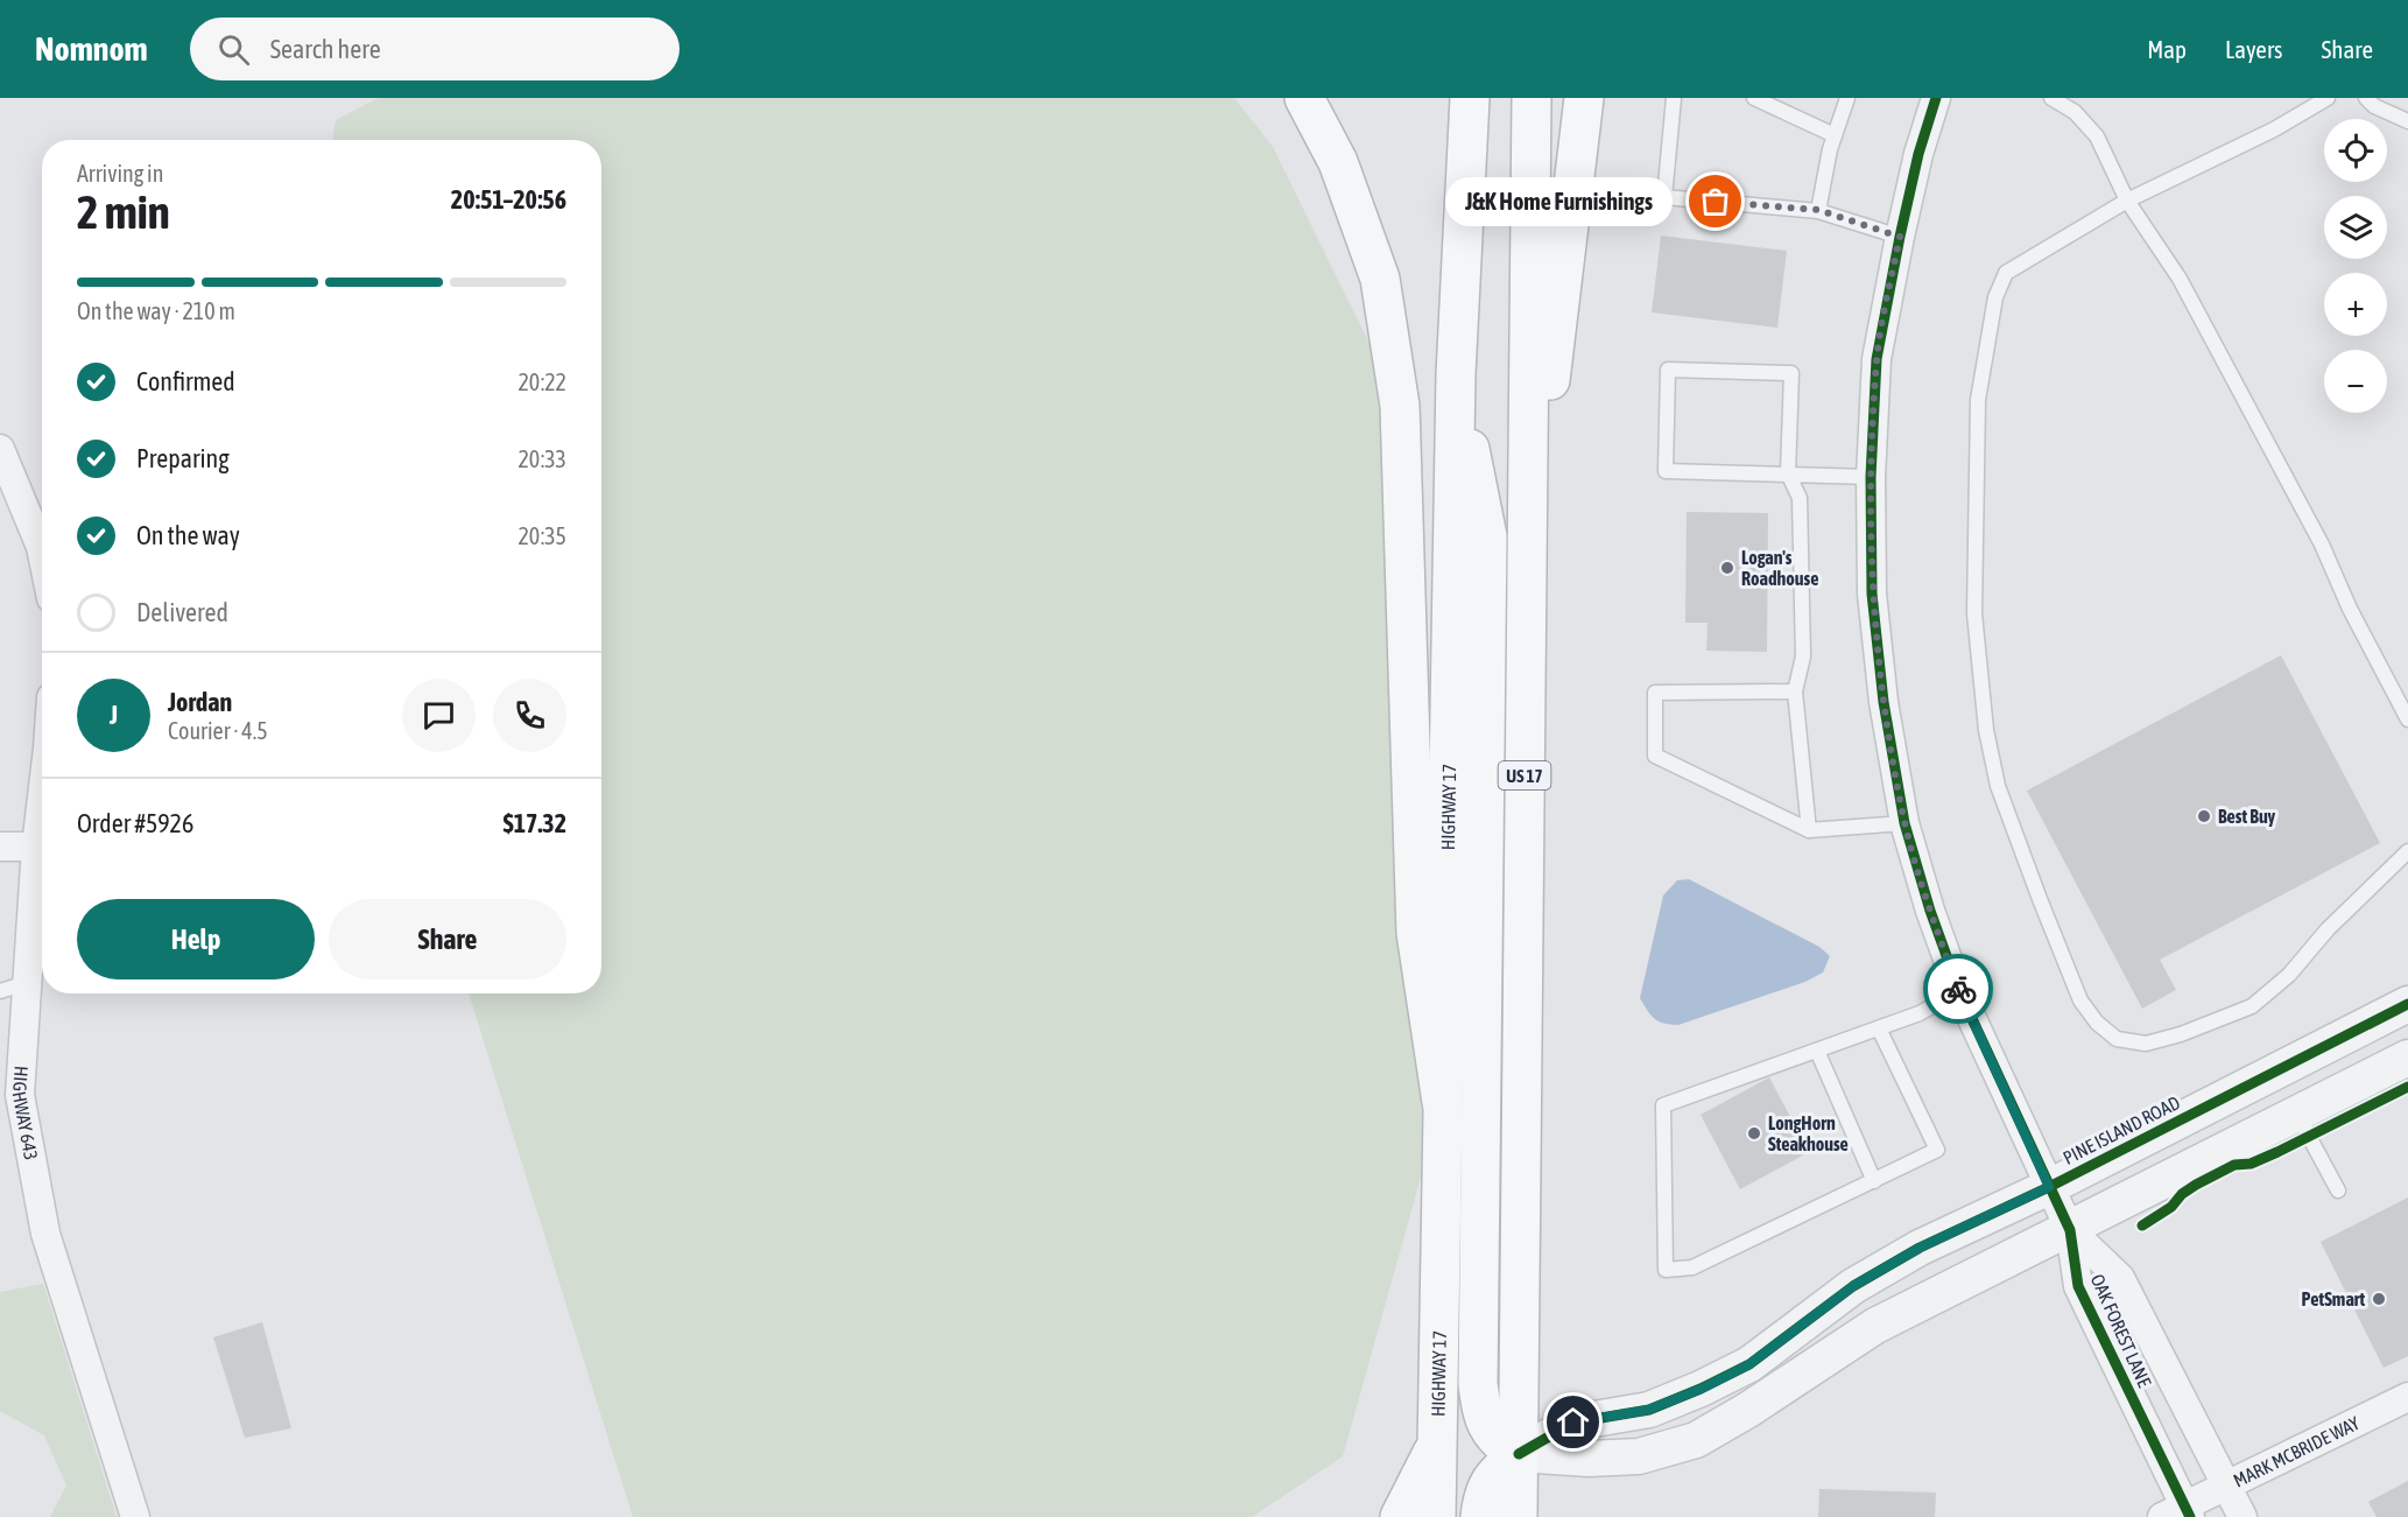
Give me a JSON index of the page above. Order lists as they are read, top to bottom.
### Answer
{
  "streets": {
    "highway": ["US 17", "HIGHWAY 17"],
    "street": [
      "HIGHWAY 643",
      "PINE ISLAND ROAD",
      "OAK FOREST LANE",
      "MARK MCBRIDE WAY"
    ]
  },
  "crossings": [
    ["US 17", "PINE ISLAND ROAD"],
    ["PINE ISLAND ROAD", "OAK FOREST LANE"],
    ["OAK FOREST LANE", "MARK MCBRIDE WAY"]
  ],
  "places": [
    "J&K Home Furnishings",
    "Logan's Roadhouse",
    "Best Buy",
    "LongHorn Steakhouse",
    "PetSmart"
  ],
  "page": {
    "header": "Nomnom",
    "search": "Search here",
    "nav": ["Map", "Layers", "Share"],
    "map_buttons": ["+", "−"],
    "heading": ["2 min", "Arriving in", "20:51–20:56"],
    "panel": [
      "Jordan",
      "Courier · 4.5",
      "Order #5926",
      "$17.32"
    ],
    "bubble": "J&K Home Furnishings",
    "bar": "On the way · 210 m",
    "list": [
      ["Confirmed", "20:22"],
      ["Preparing", "20:33"],
      ["On the way", "20:35"],
      "Delivered"
    ],
    "round": "J",
    "buttons": ["Help", "Share"]
  }
}
